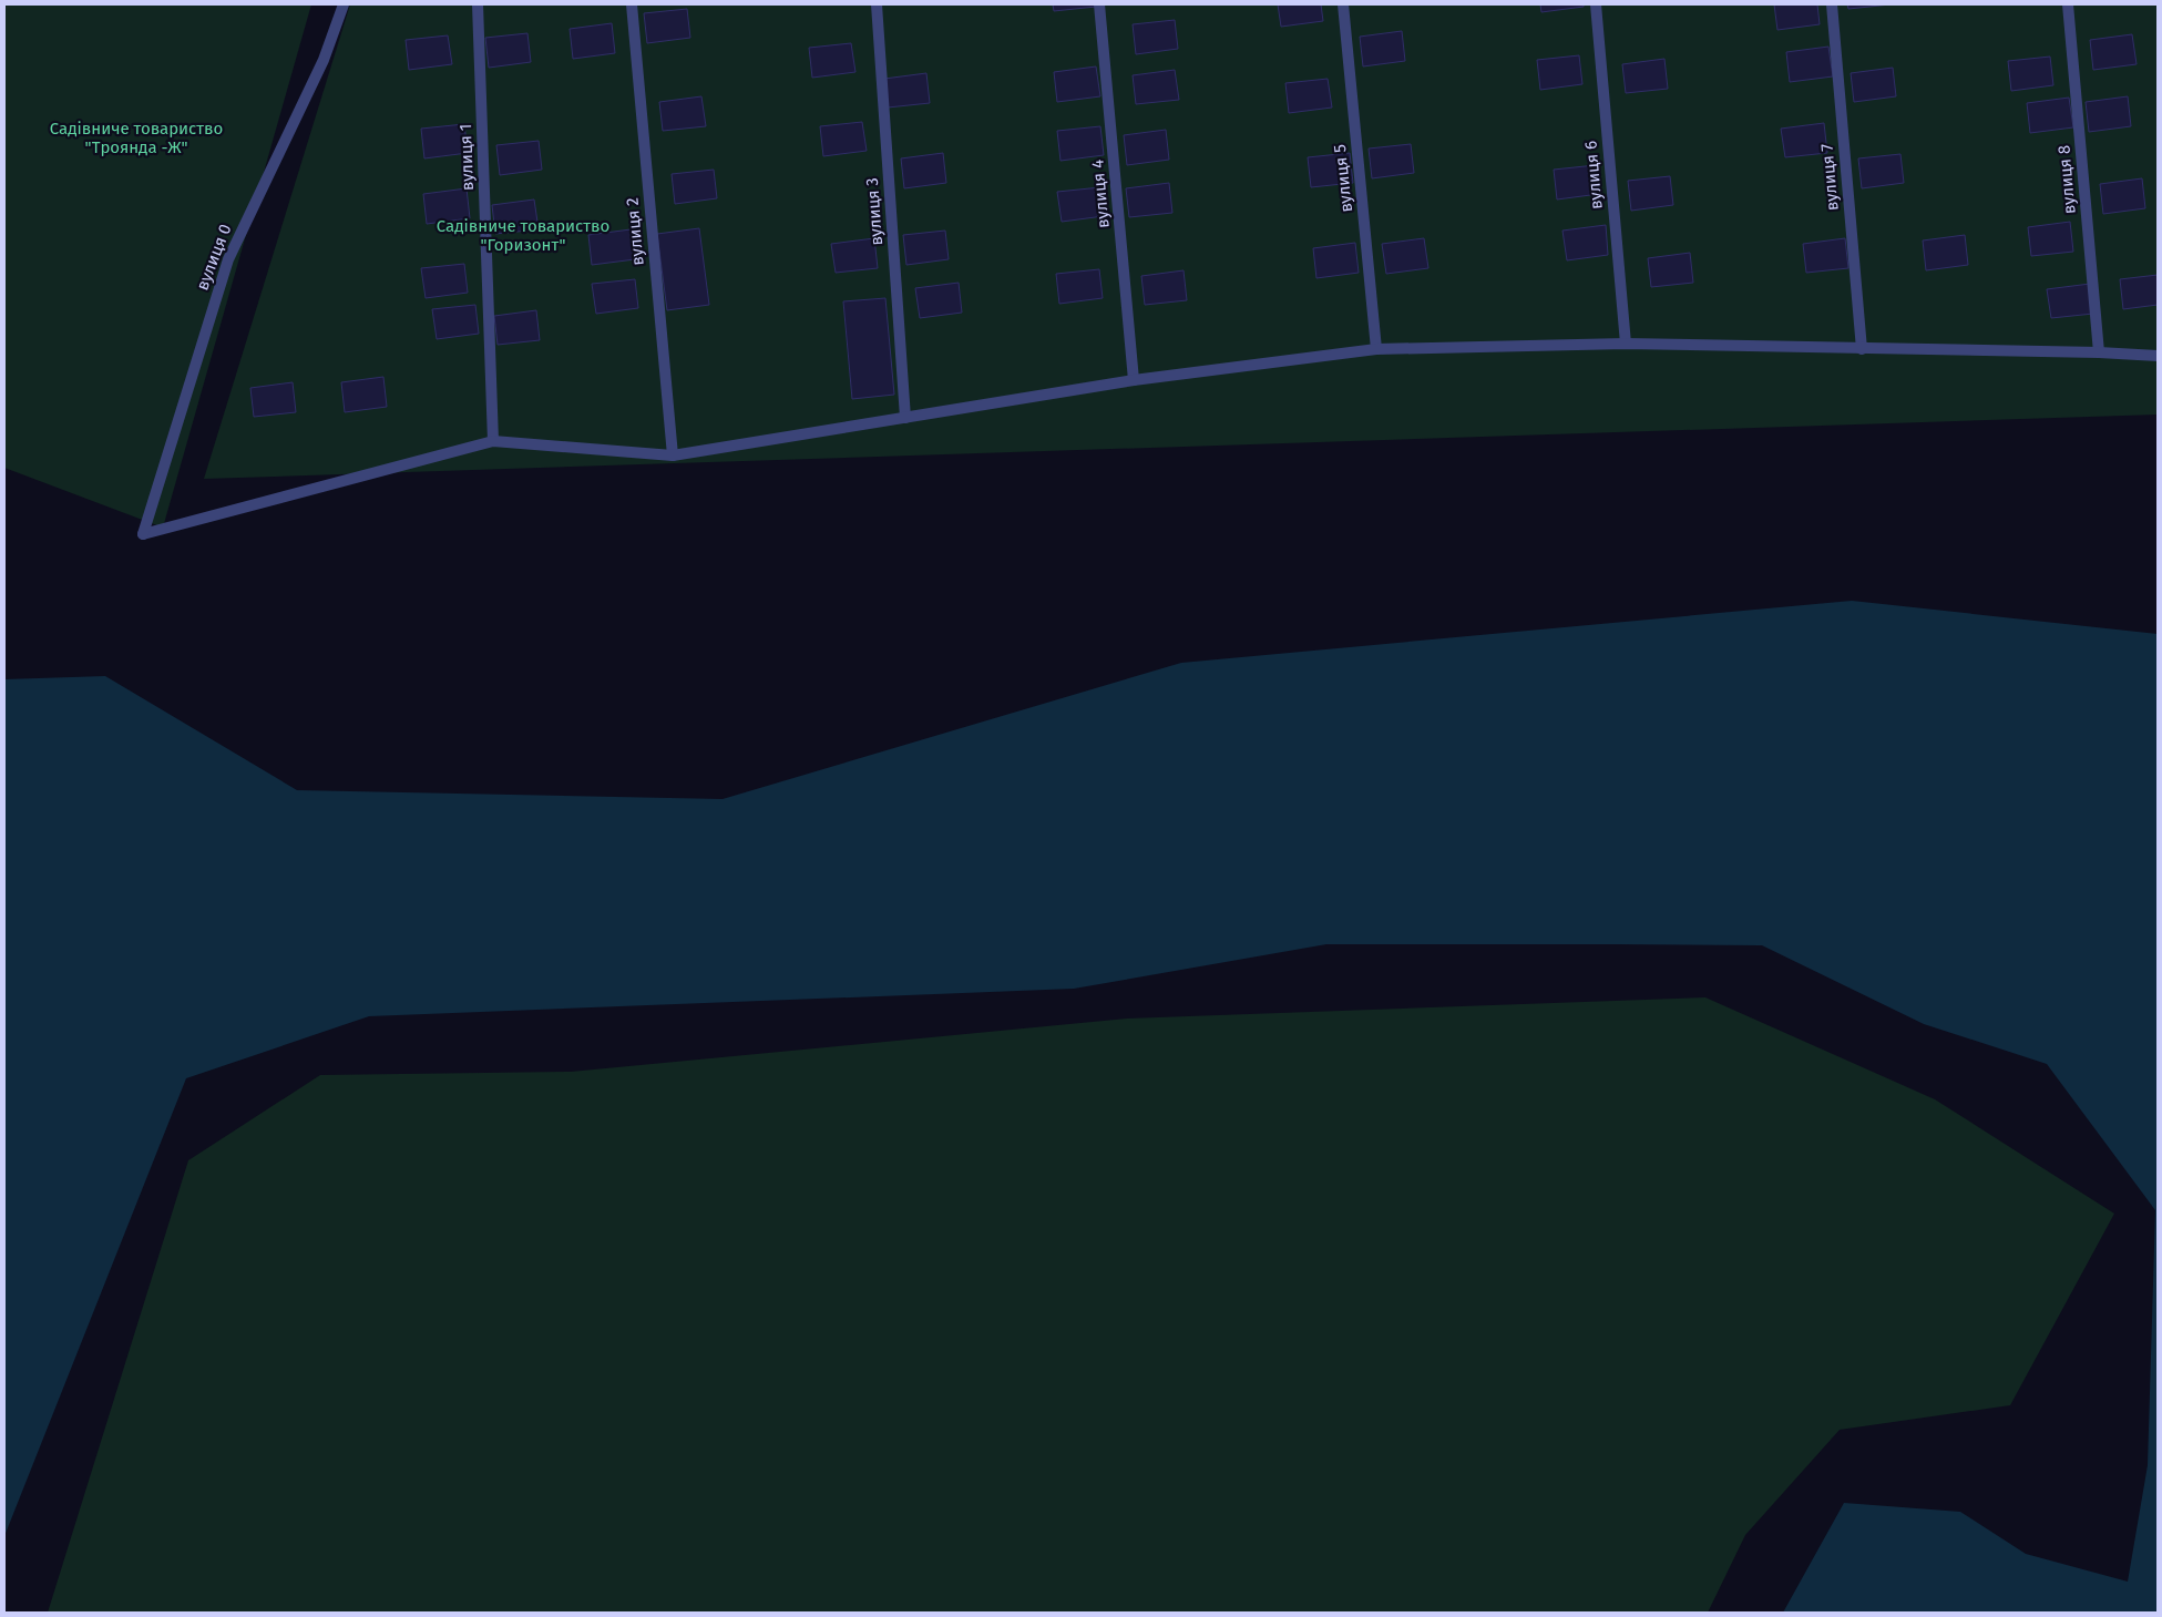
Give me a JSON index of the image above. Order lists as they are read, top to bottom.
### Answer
{
  "streets": {
    "street": [
      "вулиця 1",
      "вулиця 6",
      "вулиця 7",
      "вулиця 5",
      "вулиця 8",
      "вулиця 4",
      "вулиця 3",
      "вулиця 2",
      "вулиця 0"
    ]
  },
  "crossings": [
    ["вулиця 1", "вулиця 0"]
  ],
  "parks": ["Садівниче товариство \"Троянда -Ж\"", "Садівниче товариство \"Горизонт\""]
}
